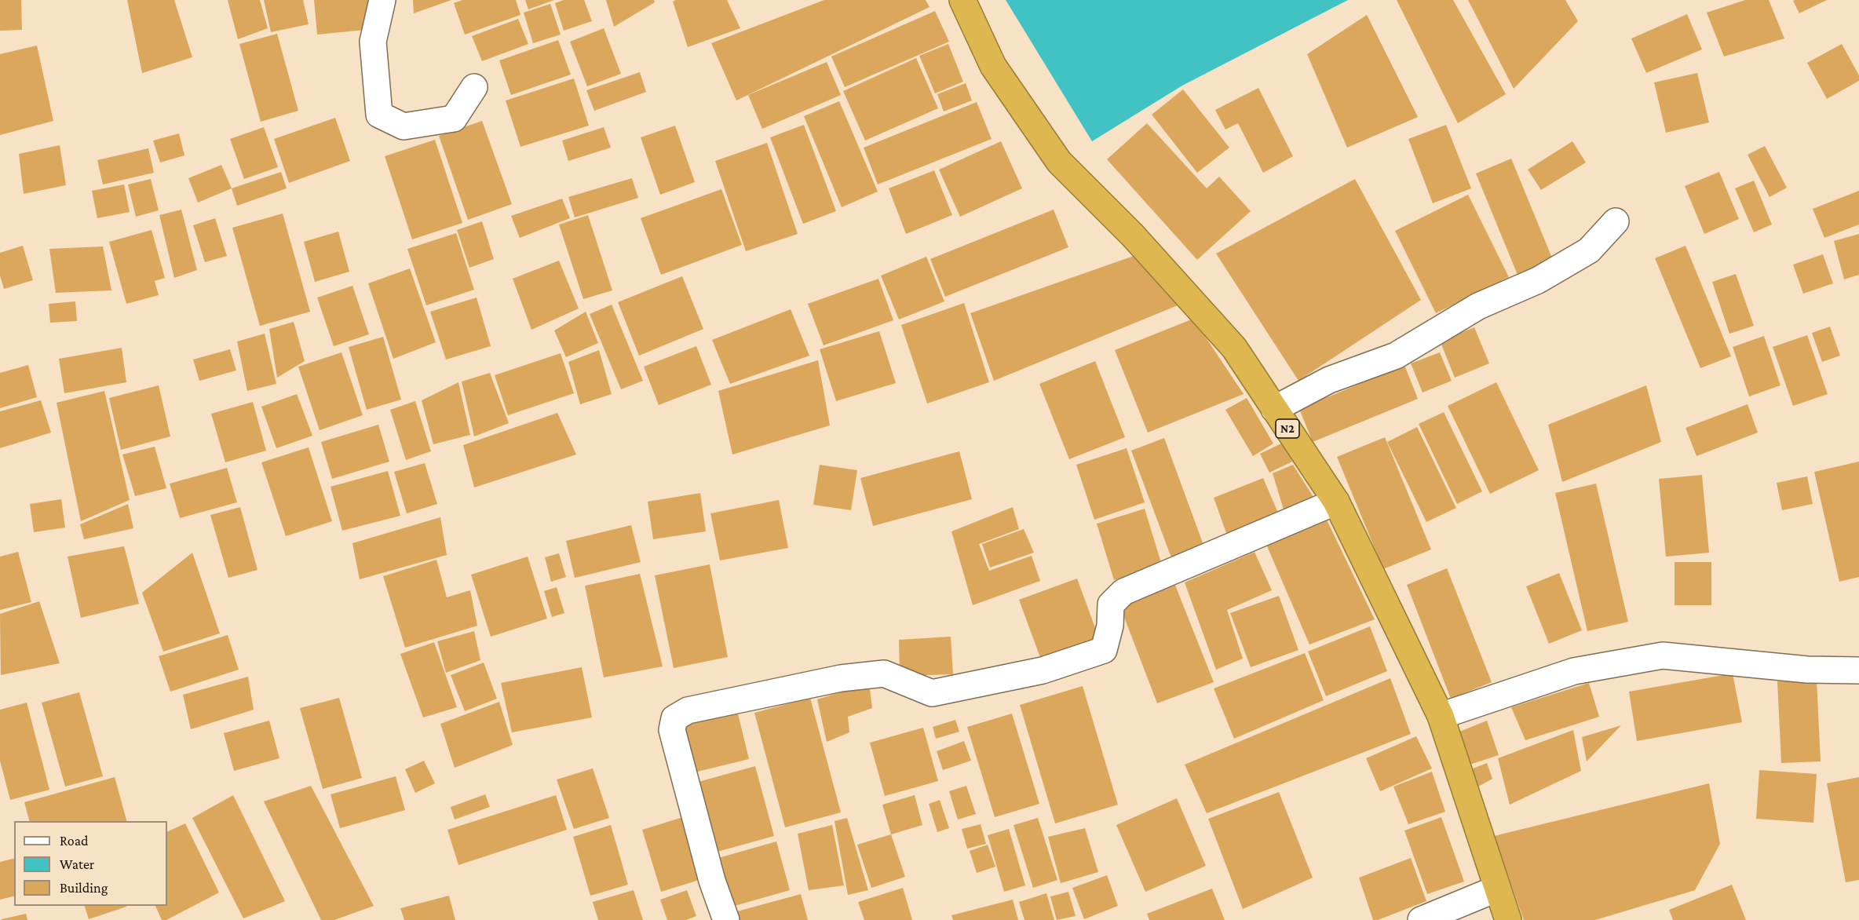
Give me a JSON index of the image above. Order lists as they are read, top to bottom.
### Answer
{
  "streets": {
    "highway": ["N2"]
  },
  "legend": ["Road", "Water", "Building"]
}
